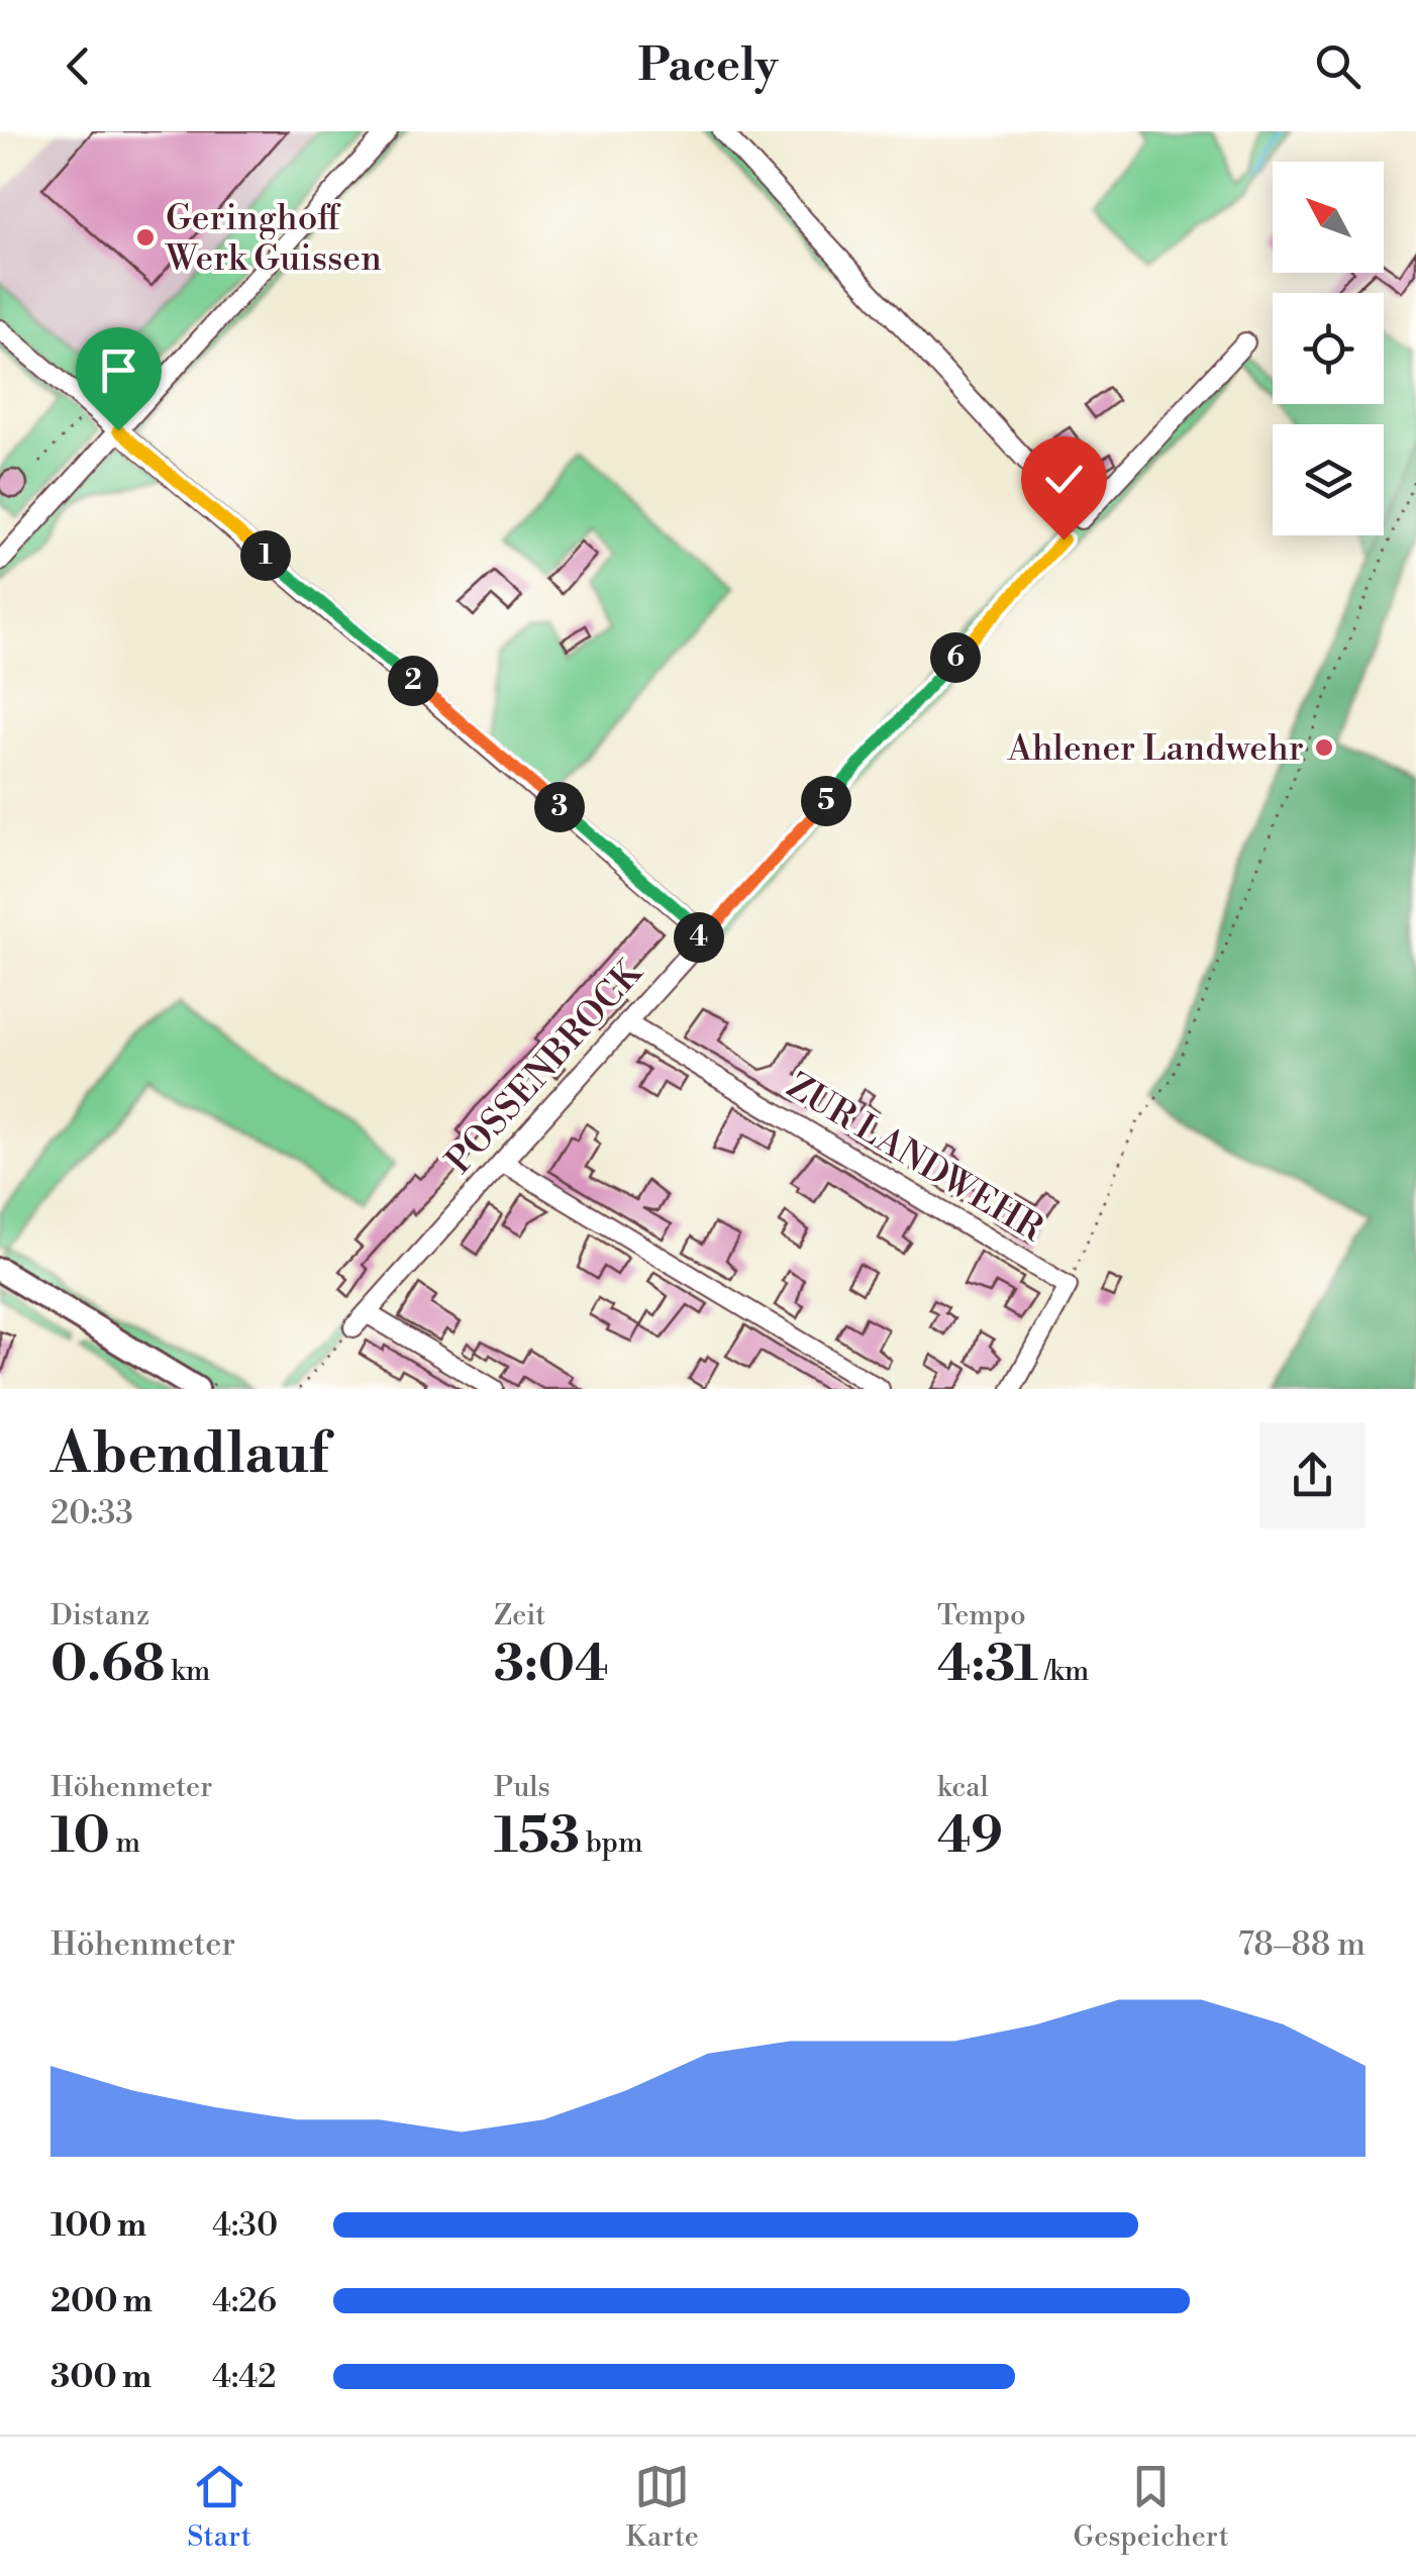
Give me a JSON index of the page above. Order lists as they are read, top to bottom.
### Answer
{
  "streets": {
    "street": ["POSSENBROCK", "ZUR LANDWEHR"]
  },
  "crossings": [
    ["POSSENBROCK", "ZUR LANDWEHR"]
  ],
  "places": ["Geringhoff Werk Guissen", "Ahlener Landwehr"],
  "north": "top left",
  "page": {
    "header": "Pacely",
    "pins": [
      "1",
      "6",
      "2",
      "5",
      "3",
      "4"
    ],
    "heading": ["Abendlauf", "20:33"],
    "stats": [
      ["Distanz", "0.68 km"],
      ["Zeit", "3:04"],
      ["Tempo", "4:31 /km"],
      ["Höhenmeter", "10 m"],
      ["Puls", "153 bpm"],
      ["kcal", "49"]
    ],
    "chart": ["Höhenmeter", "78–88 m"],
    "list": [
      {
        "name": "100 m",
        "note": "4:30"
      },
      {
        "name": "200 m",
        "note": "4:26"
      },
      {
        "name": "300 m",
        "note": "4:42"
      }
    ],
    "tabs": ["Start", "Karte", "Gespeichert"]
  }
}
